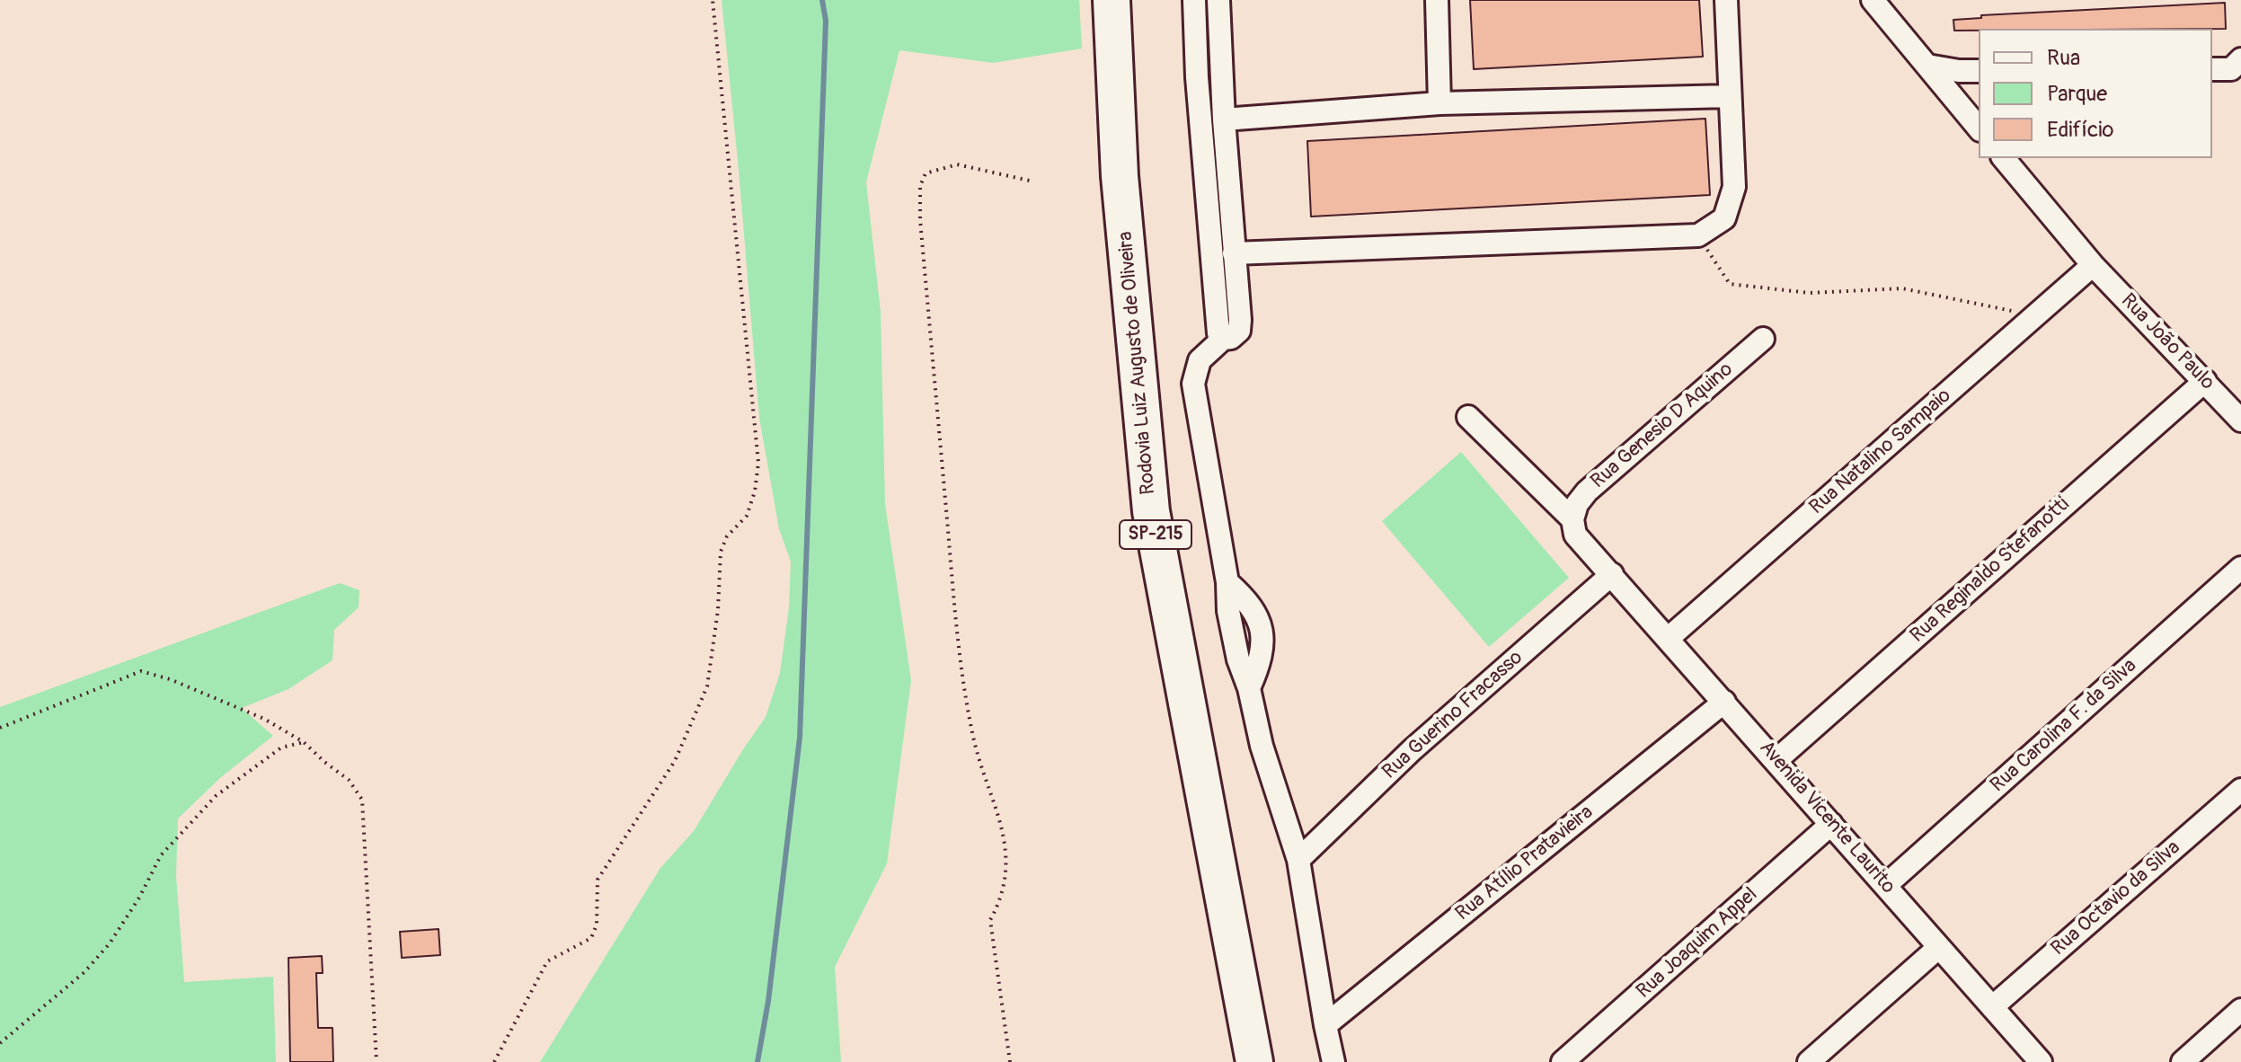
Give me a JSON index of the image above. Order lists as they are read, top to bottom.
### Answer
{
  "streets": {
    "highway": ["Rodovia Luiz Augusto de Oliveira", "SP-215"],
    "street": [
      "Rua João Paulo",
      "Rua Genesio D Aquino",
      "Rua Natalino Sampaio",
      "Rua Reginaldo Stefanotti",
      "Rua Guerino Fracasso",
      "Rua Carolina F. da Silva",
      "Avenida Vicente Laurito",
      "Rua Atílio Pratavieira",
      "Rua Octavio da Silva",
      "Rua Joaquim Appel"
    ]
  },
  "crossings": [
    ["Rua João Paulo", "Rua Natalino Sampaio"],
    ["Rua João Paulo", "Rua Reginaldo Stefanotti"],
    ["Rua Genesio D Aquino", "Avenida Vicente Laurito"],
    ["Rua Natalino Sampaio", "Avenida Vicente Laurito"],
    ["Rua Reginaldo Stefanotti", "Avenida Vicente Laurito"],
    ["Rua Guerino Fracasso", "Avenida Vicente Laurito"],
    ["Rua Carolina F. da Silva", "Avenida Vicente Laurito"],
    ["Avenida Vicente Laurito", "Rua Atílio Pratavieira"],
    ["Avenida Vicente Laurito", "Rua Octavio da Silva"],
    ["Avenida Vicente Laurito", "Rua Joaquim Appel"]
  ],
  "legend": ["Rua", "Parque", "Edifício"]
}
